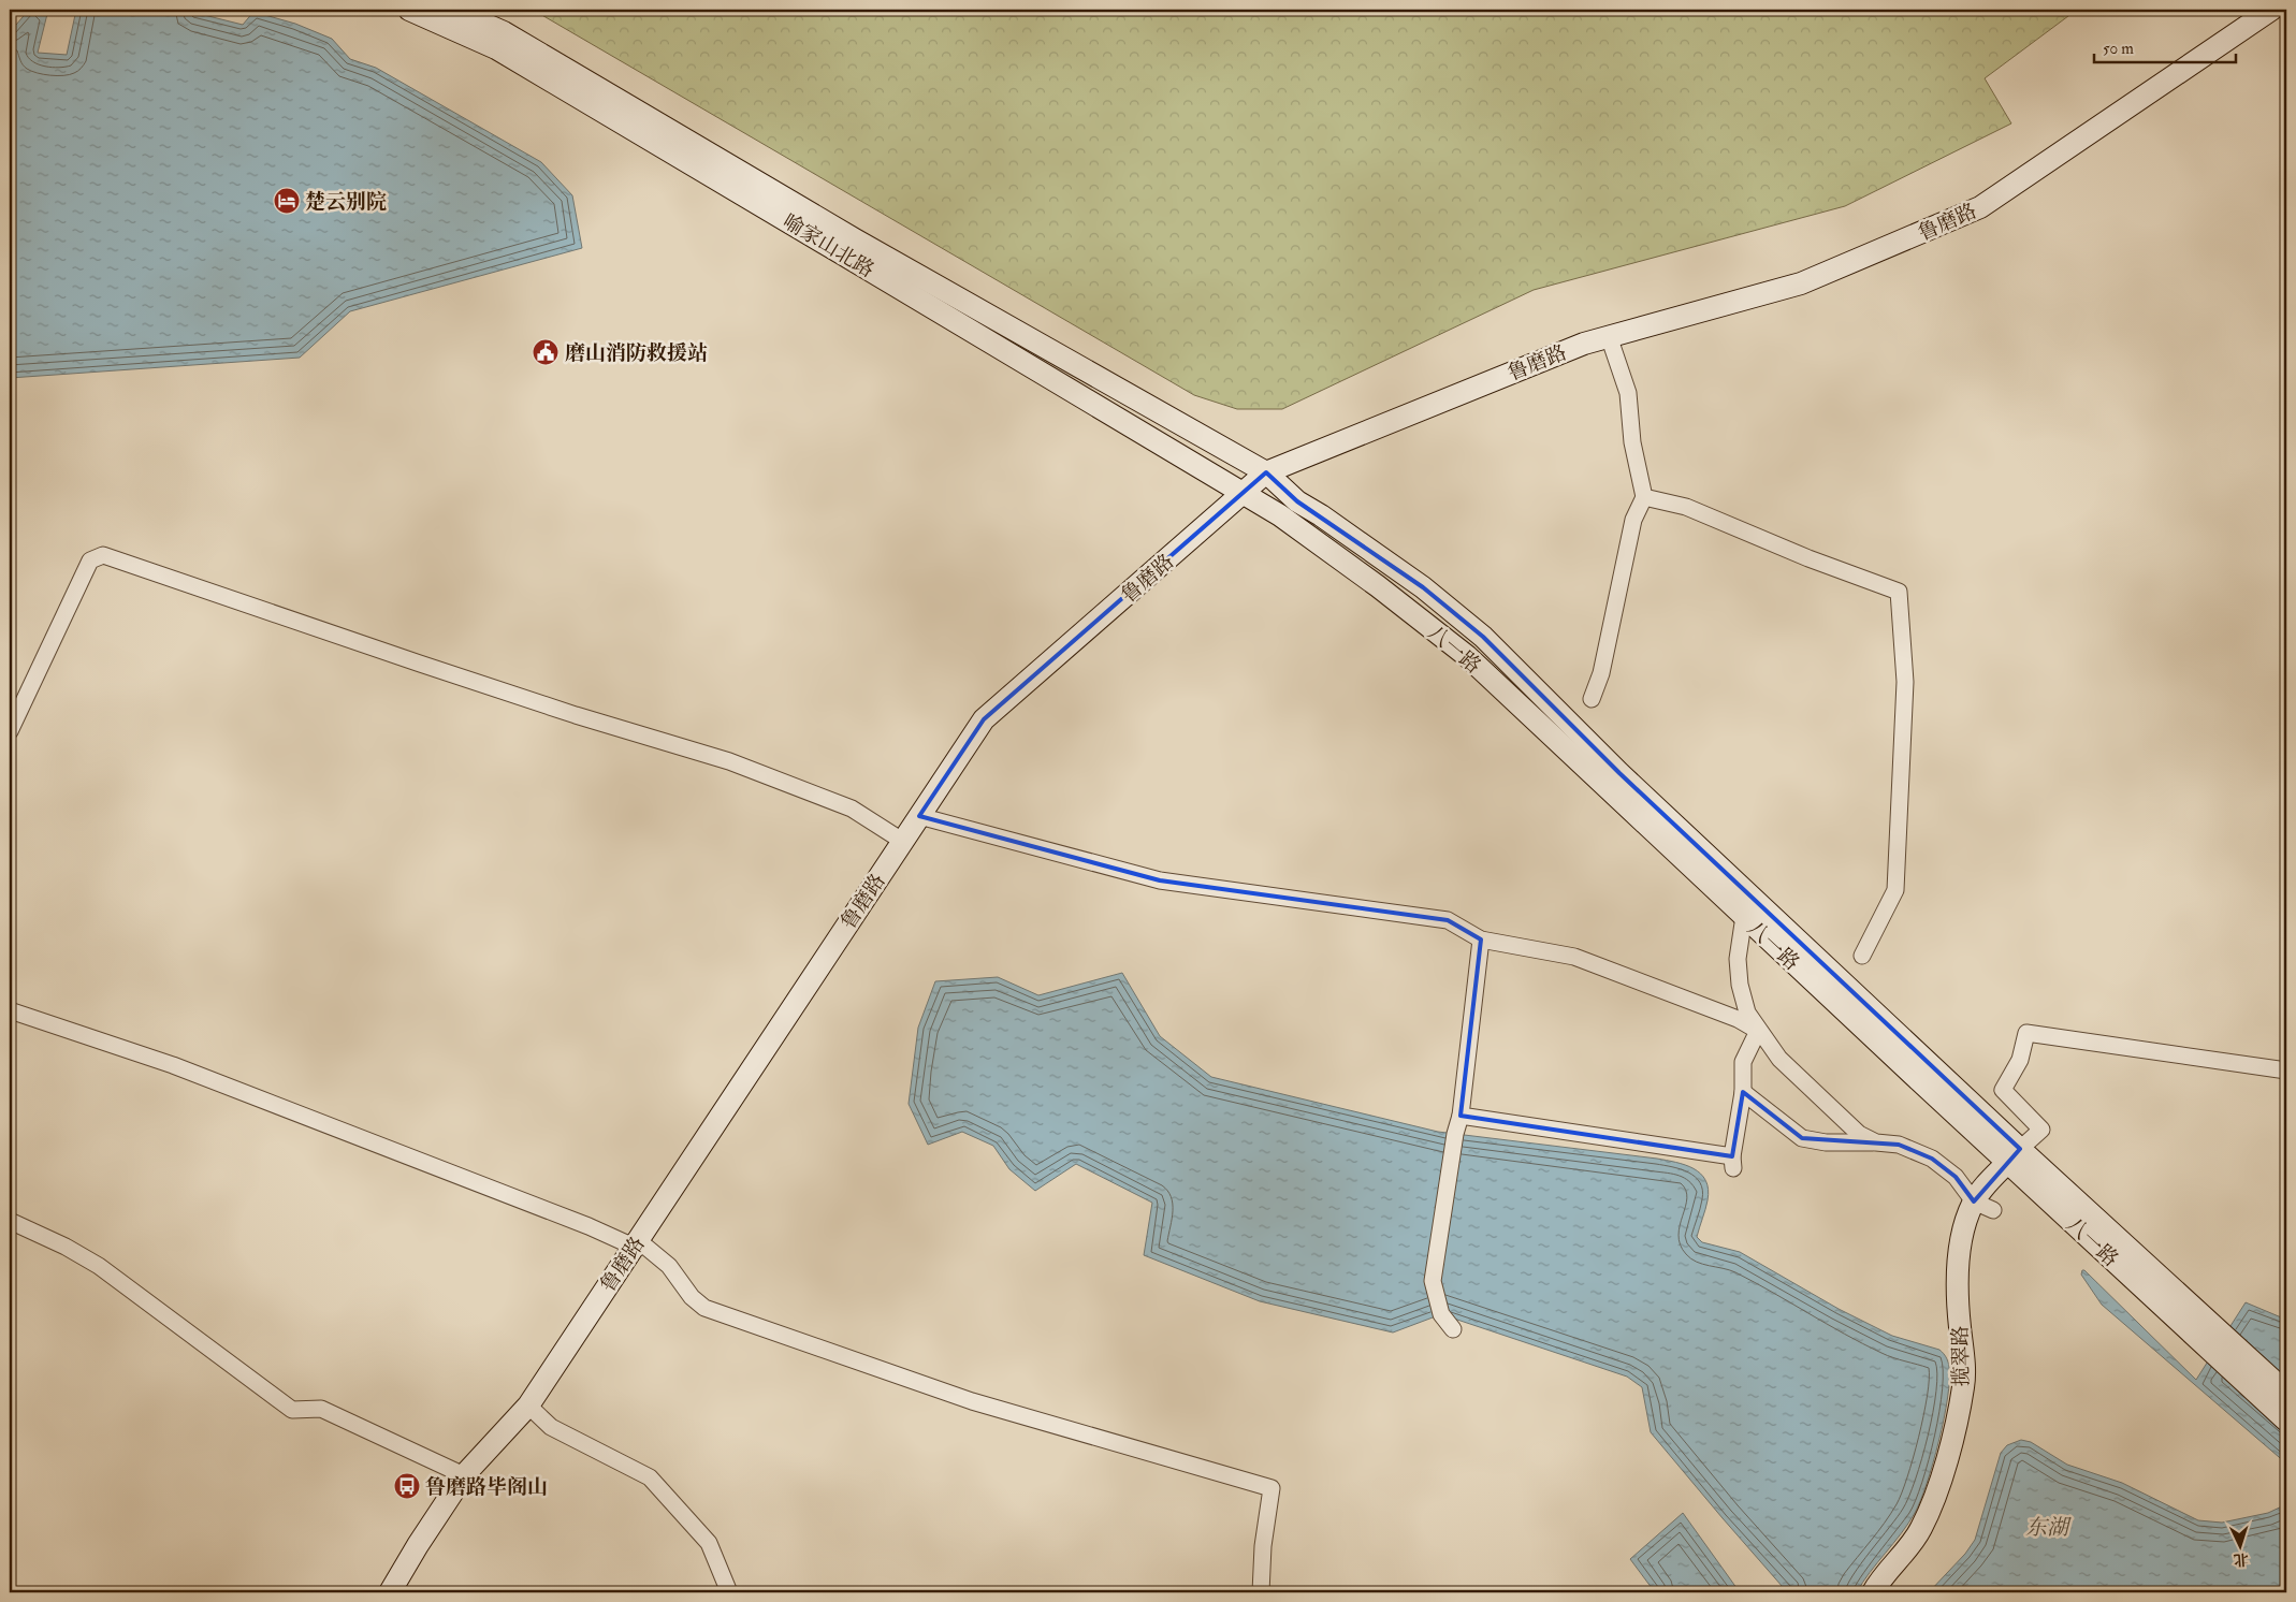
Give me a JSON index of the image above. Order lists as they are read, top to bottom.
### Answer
{
  "streets": {
    "main road": [
      "鲁磨路",
      "喻家山北路",
      "八一路",
      "揽翠路"
    ]
  },
  "crossings": [
    ["鲁磨路", "喻家山北路"],
    ["鲁磨路", "八一路"],
    ["喻家山北路", "八一路"],
    ["八一路", "揽翠路"]
  ],
  "water": ["东湖"],
  "places": {
    "hotel": ["楚云别院"],
    "public building": ["磨山消防救援站"],
    "bus stop": ["鲁磨路毕阁山"]
  },
  "scale_bar": "50 m",
  "north": "bottom"
}
